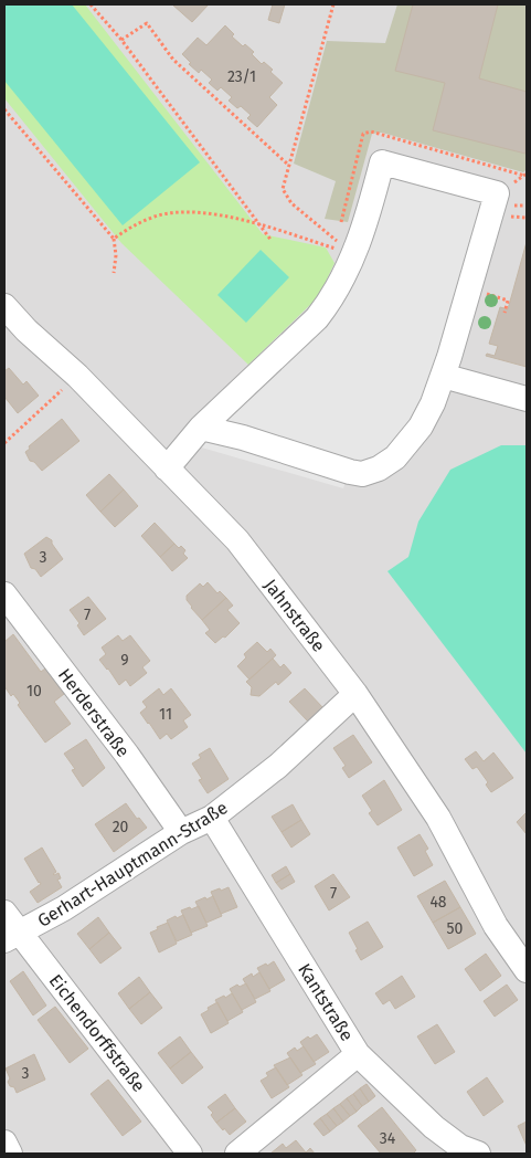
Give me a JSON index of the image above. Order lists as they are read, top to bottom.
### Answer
{
  "streets": {
    "street": [
      "Jahnstraße",
      "Herderstraße",
      "Gerhart-Hauptmann-Straße",
      "Kantstraße",
      "Eichendorffstraße"
    ]
  },
  "crossings": [
    ["Jahnstraße", "Gerhart-Hauptmann-Straße"],
    ["Herderstraße", "Gerhart-Hauptmann-Straße"],
    ["Gerhart-Hauptmann-Straße", "Kantstraße"],
    ["Gerhart-Hauptmann-Straße", "Eichendorffstraße"]
  ],
  "house_numbers": [
    "23/1",
    "3",
    "7",
    "9",
    "10",
    "11",
    "20",
    "7",
    "48",
    "50",
    "3",
    "34"
  ]
}
